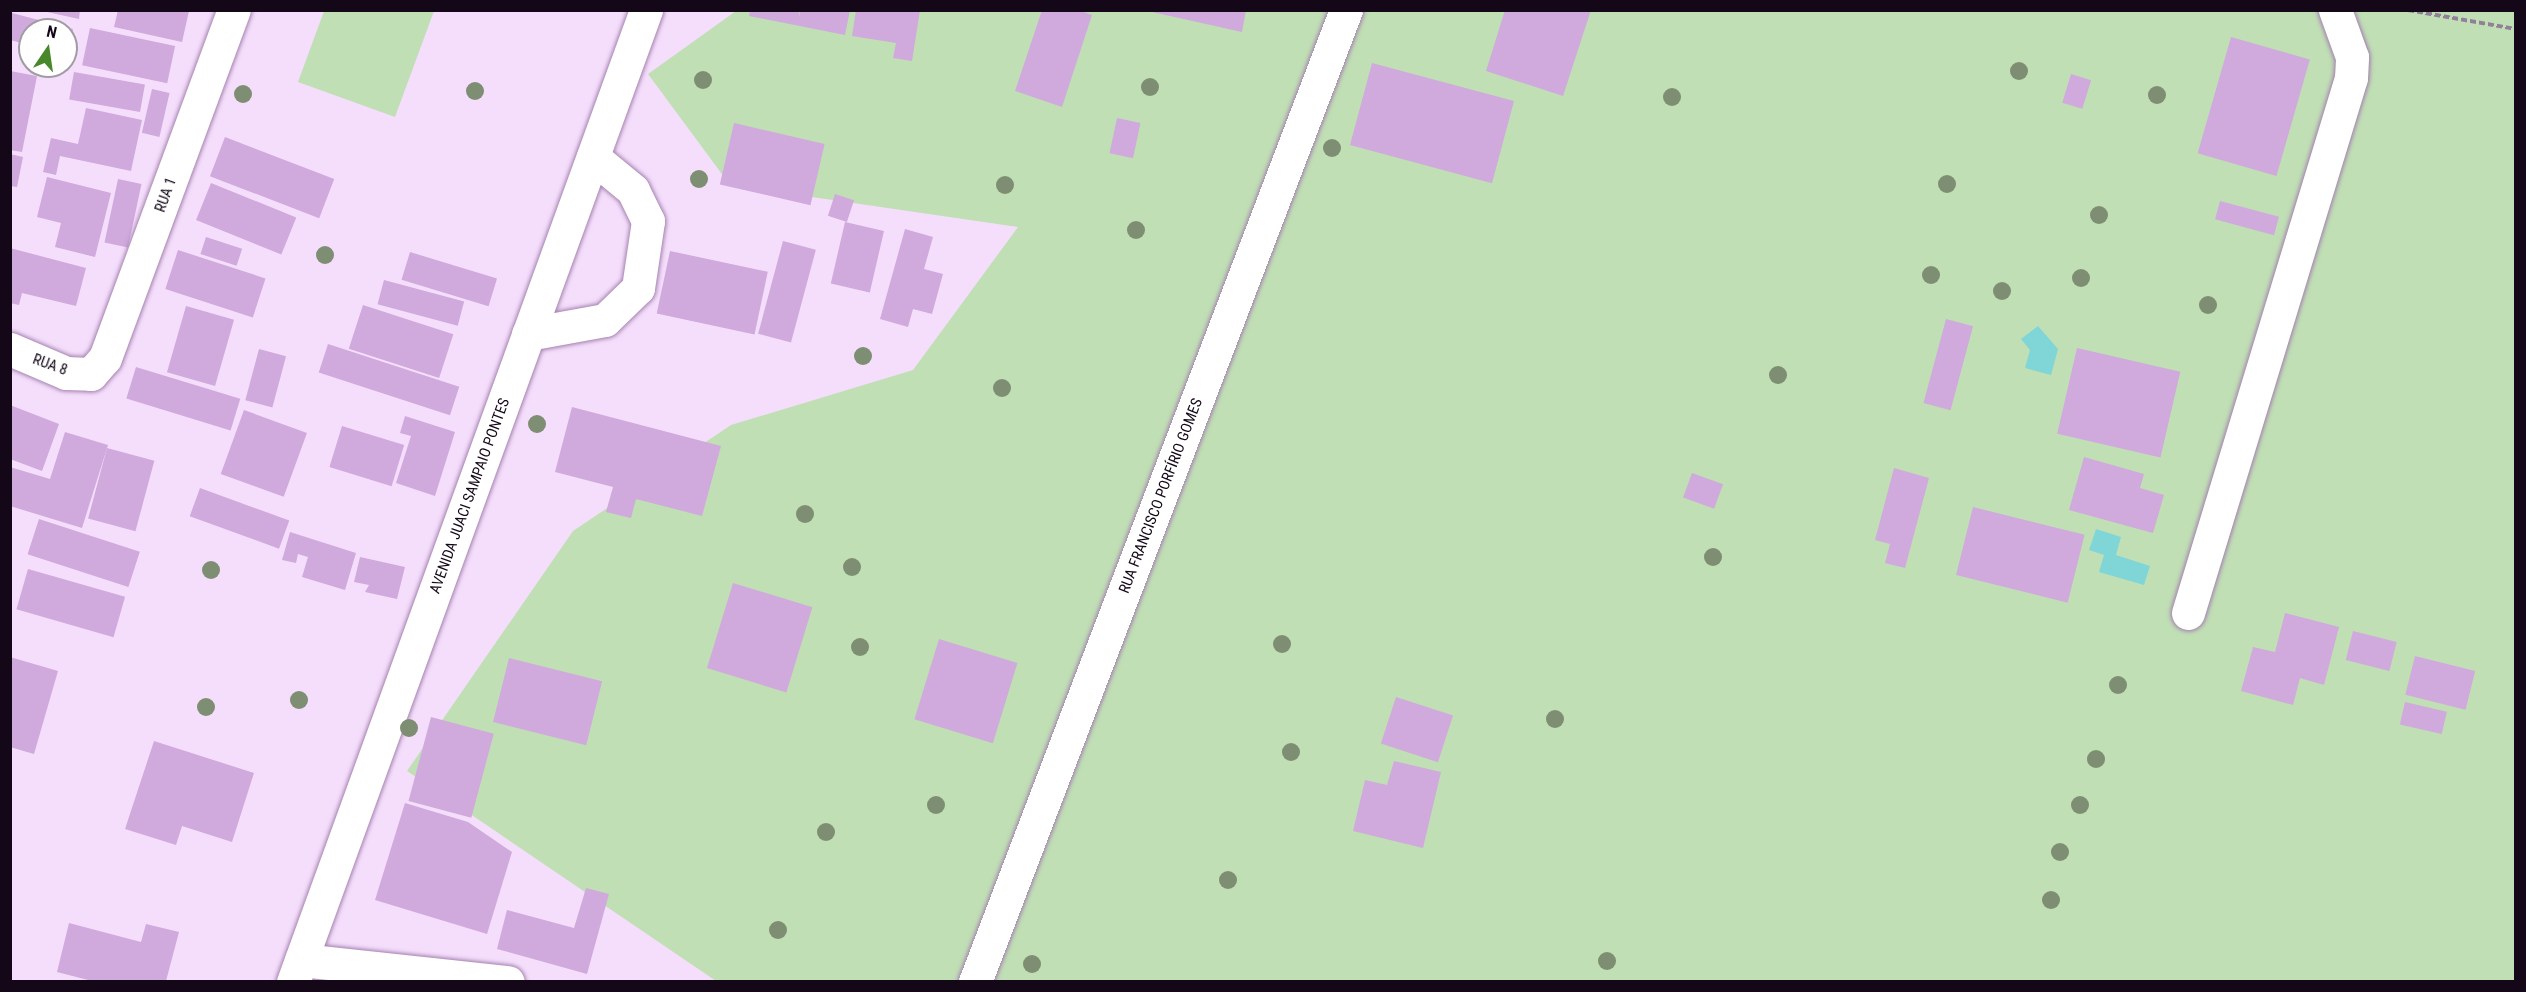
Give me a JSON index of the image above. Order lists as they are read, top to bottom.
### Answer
{
  "streets": {
    "street": [
      "RUA 1",
      "RUA 8",
      "AVENIDA JUACI SAMPAIO PONTES",
      "RUA FRANCISCO PORFÍRIO GOMES"
    ]
  },
  "crossings": [
    ["RUA 1", "RUA 8"]
  ],
  "north": "top"
}
